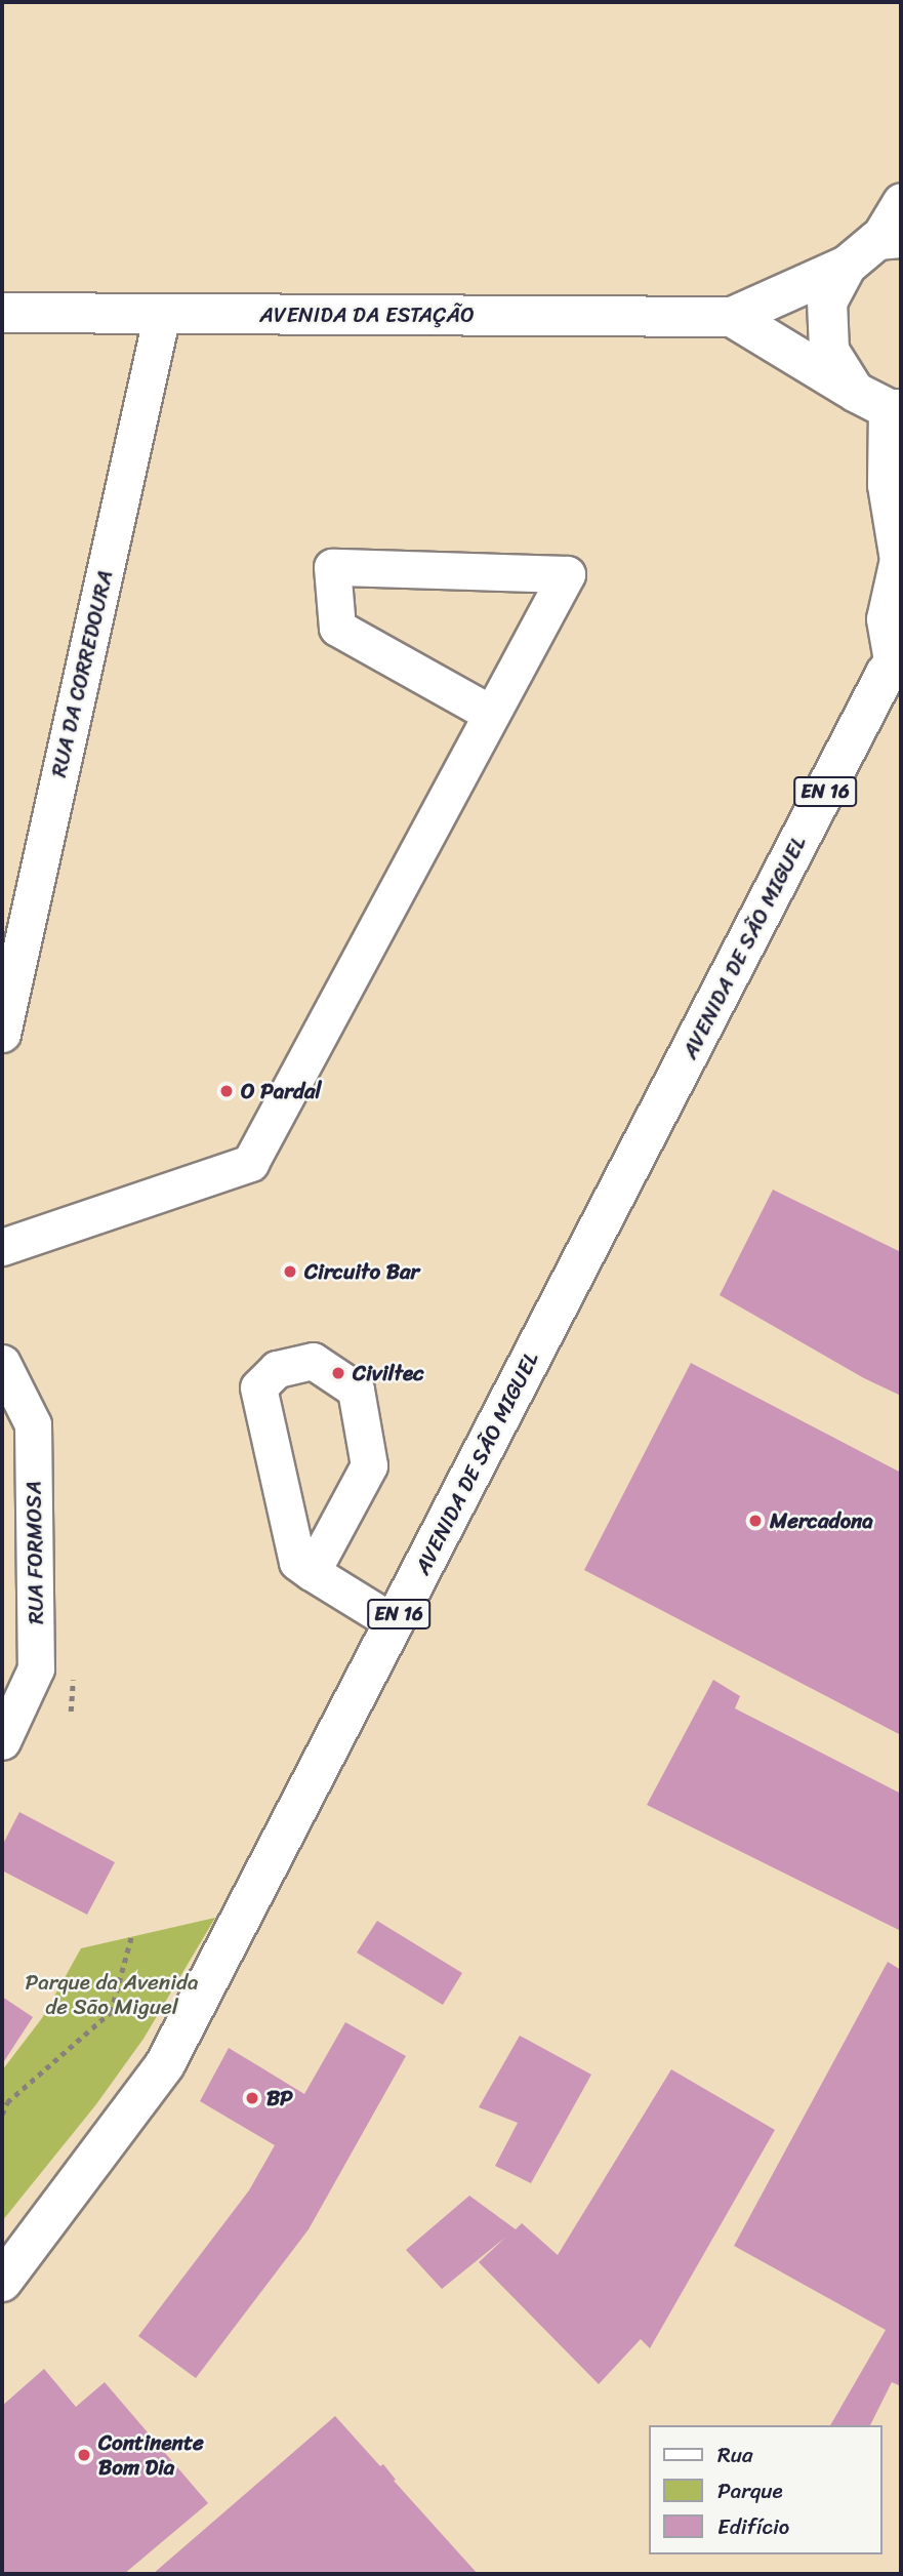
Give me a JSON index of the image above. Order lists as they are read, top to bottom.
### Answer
{
  "streets": {
    "main road": ["AVENIDA DA ESTAÇÃO", "EN 16", "AVENIDA DE SÃO MIGUEL"],
    "street": ["RUA DA CORREDOURA", "RUA FORMOSA"]
  },
  "crossings": [
    ["AVENIDA DA ESTAÇÃO", "RUA DA CORREDOURA"],
    ["AVENIDA DA ESTAÇÃO", "AVENIDA DE SÃO MIGUEL"]
  ],
  "parks": ["Parque da Avenida de São Miguel"],
  "places": [
    "O Pardal",
    "Circuito Bar",
    "Civiltec",
    "Mercadona",
    "BP",
    "Continente Bom Dia"
  ],
  "legend": ["Rua", "Parque", "Edifício"]
}
